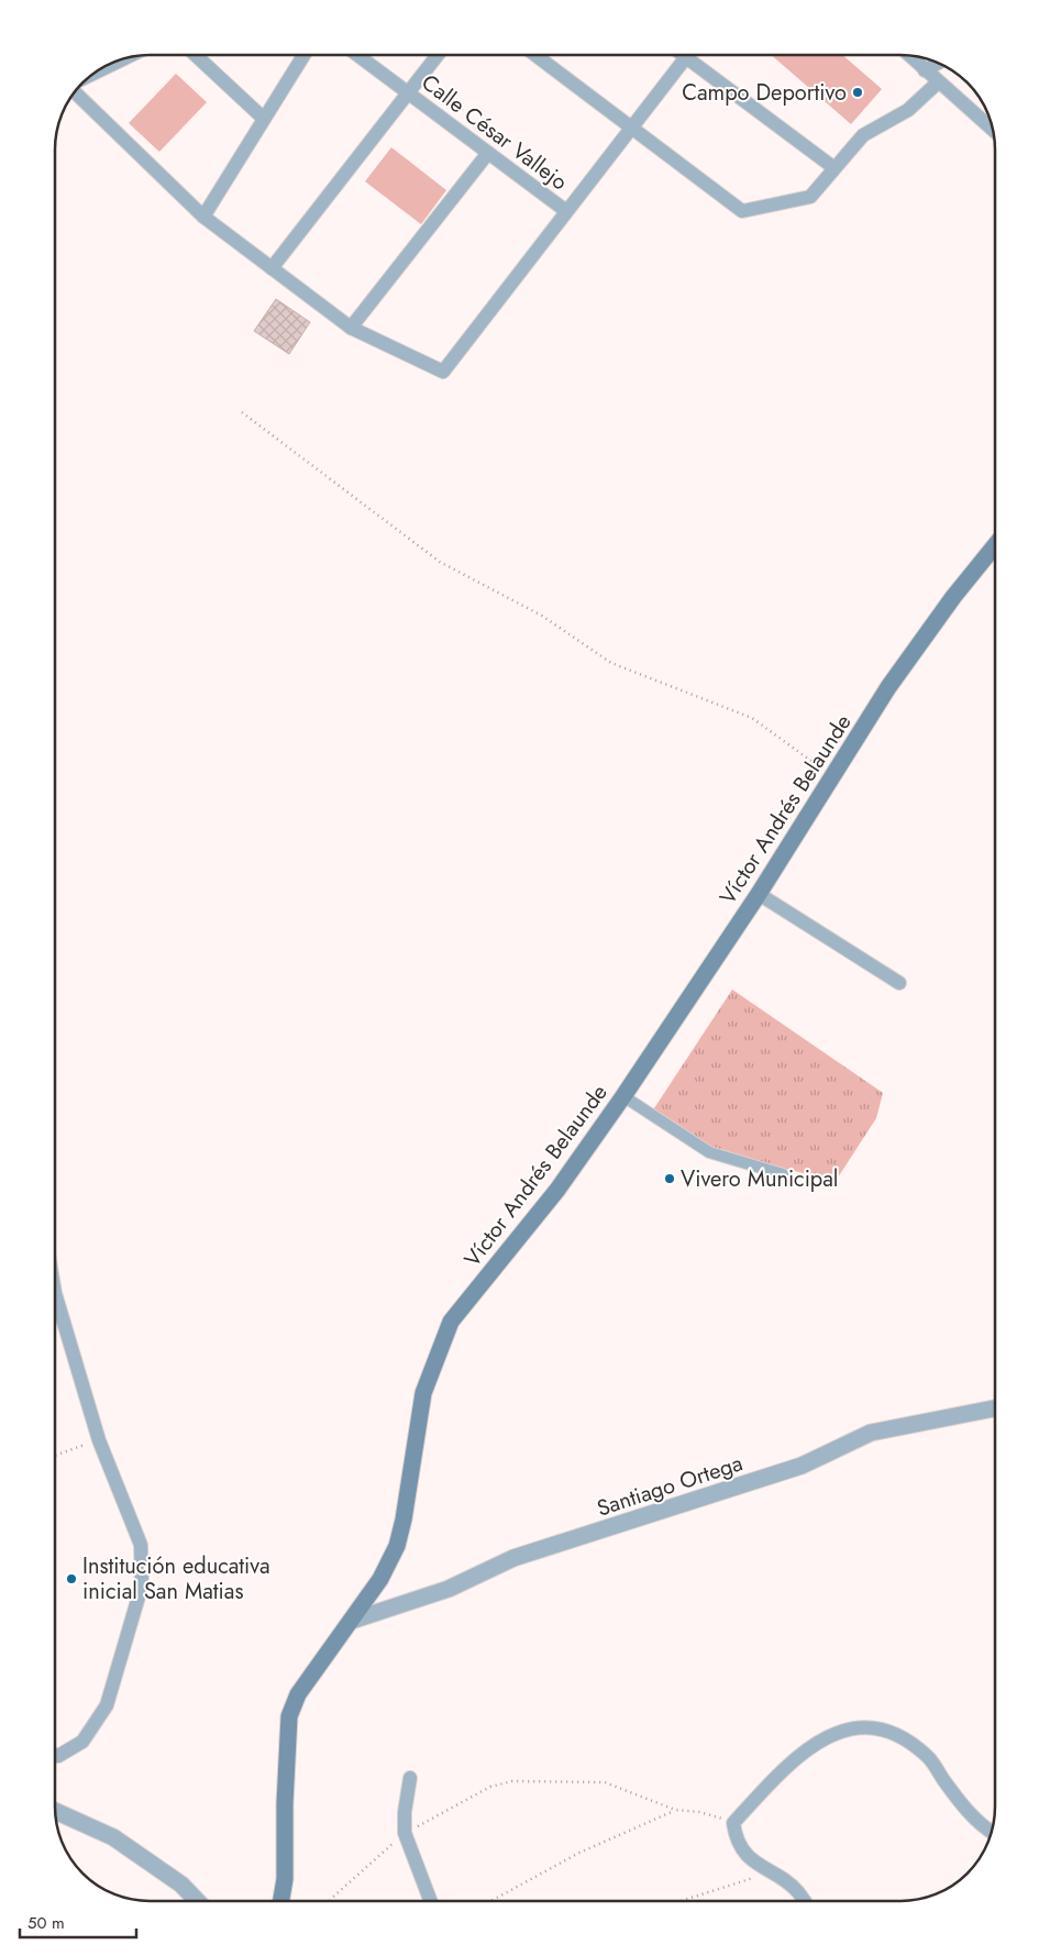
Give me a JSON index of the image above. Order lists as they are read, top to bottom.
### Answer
{
  "streets": {
    "main road": ["Víctor Andrés Belaunde"],
    "street": ["Calle César Vallejo", "Santiago Ortega"]
  },
  "crossings": [
    ["Víctor Andrés Belaunde", "Santiago Ortega"]
  ],
  "places": ["Campo Deportivo", "Vivero Municipal", "Institución educativa inicial San Matias"],
  "scale_bar": "50 m"
}
